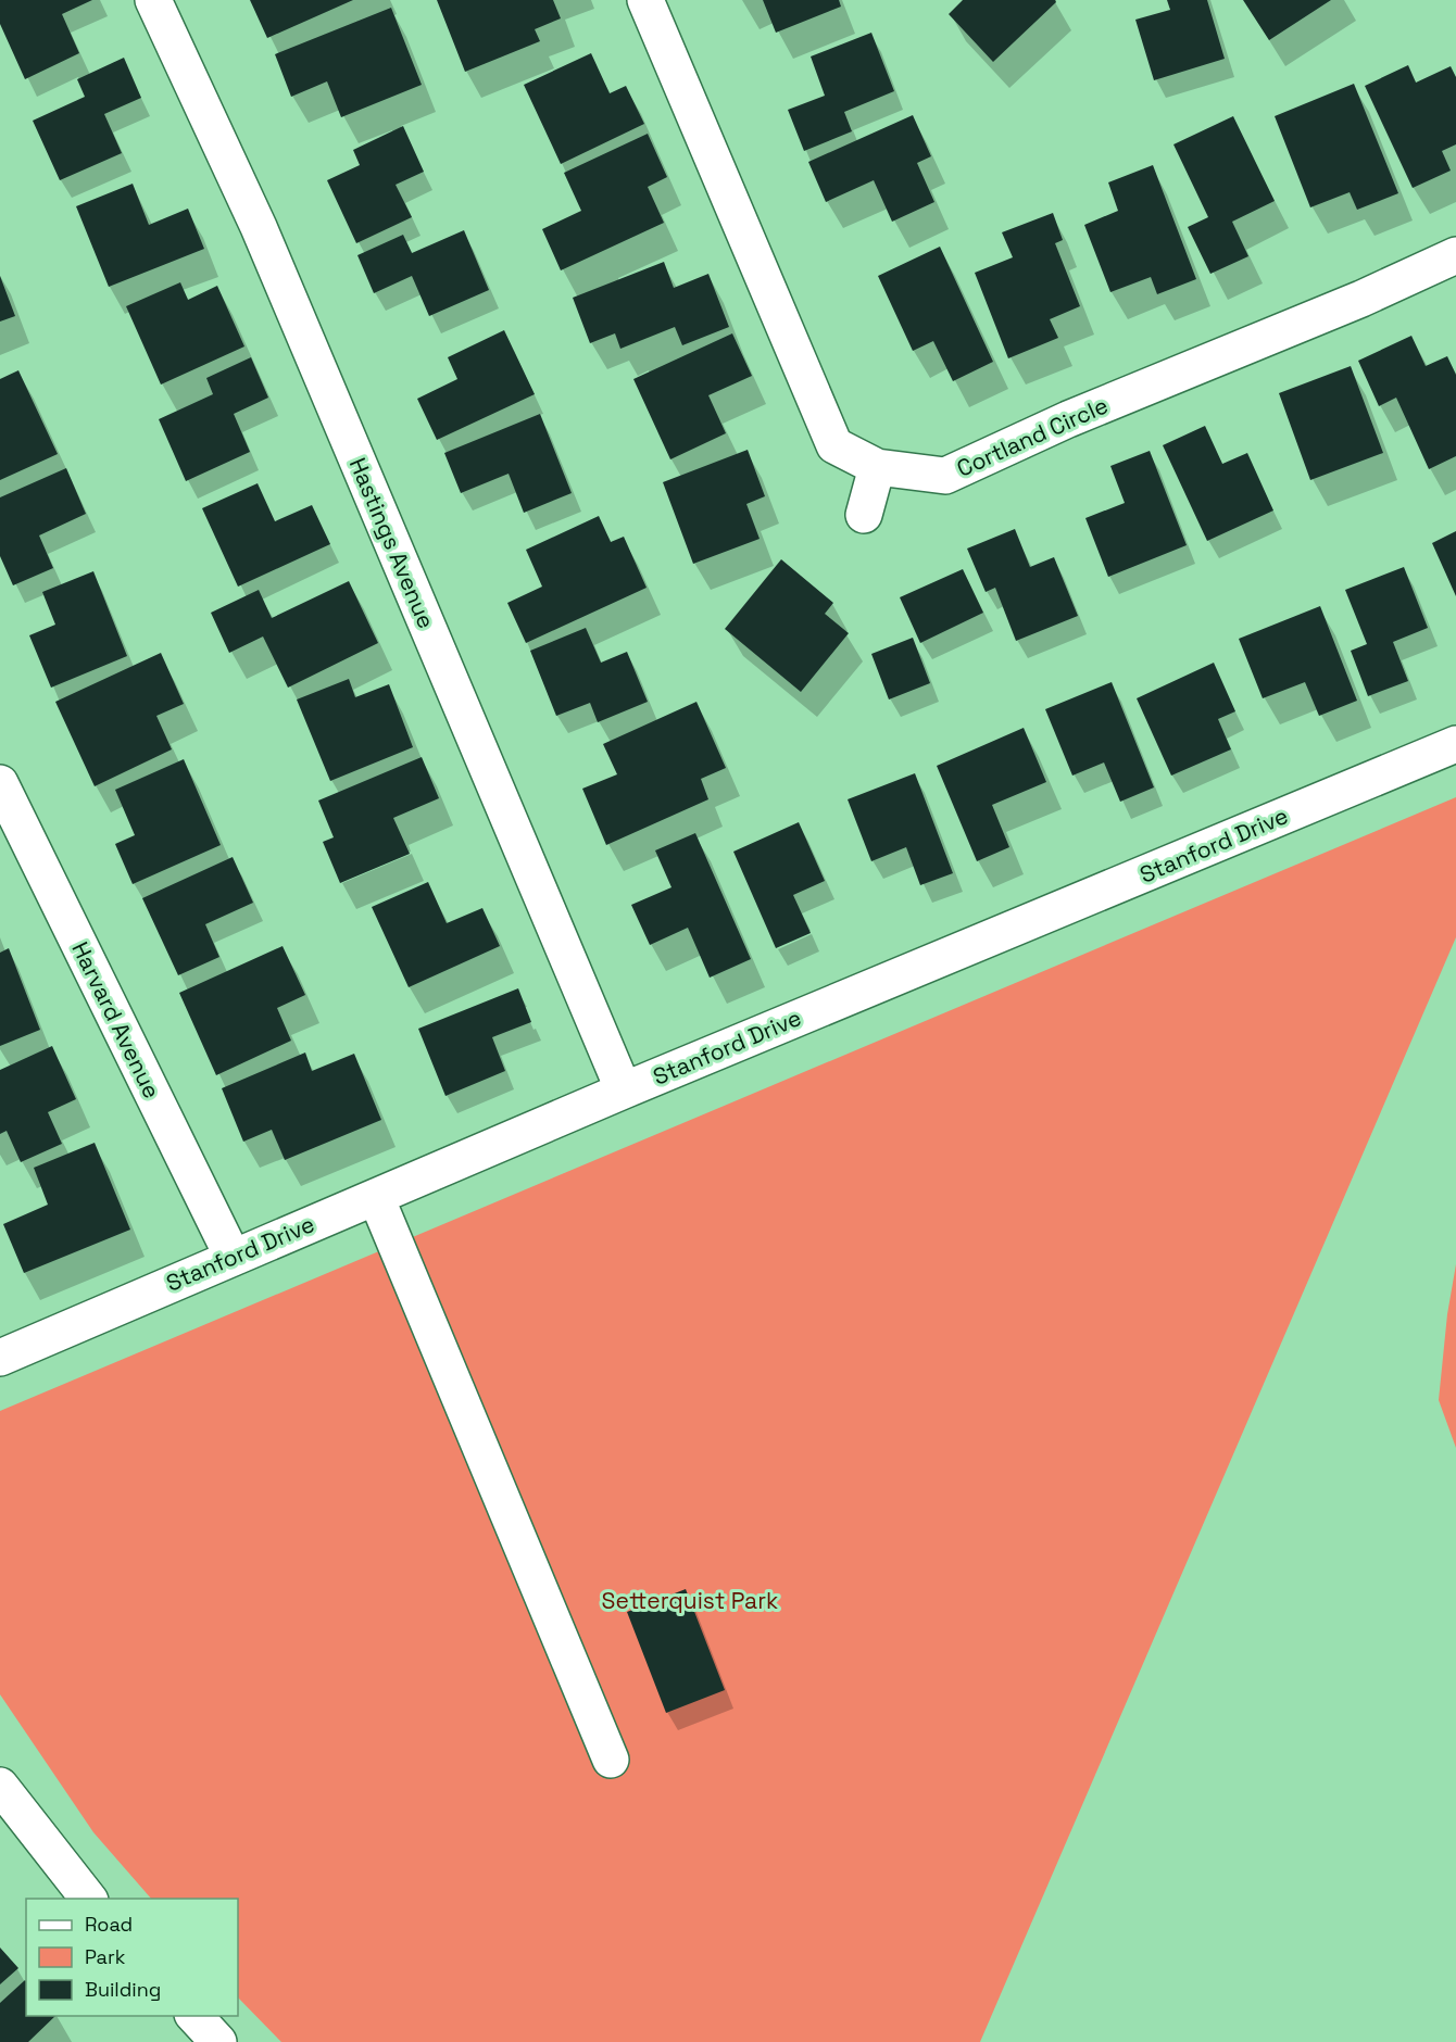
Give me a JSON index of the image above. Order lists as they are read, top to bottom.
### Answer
{
  "streets": {
    "street": [
      "Cortland Circle",
      "Hastings Avenue",
      "Stanford Drive",
      "Harvard Avenue"
    ]
  },
  "crossings": [
    ["Hastings Avenue", "Stanford Drive"],
    ["Stanford Drive", "Harvard Avenue"]
  ],
  "parks": ["Setterquist Park"],
  "legend": ["Road", "Park", "Building"]
}
